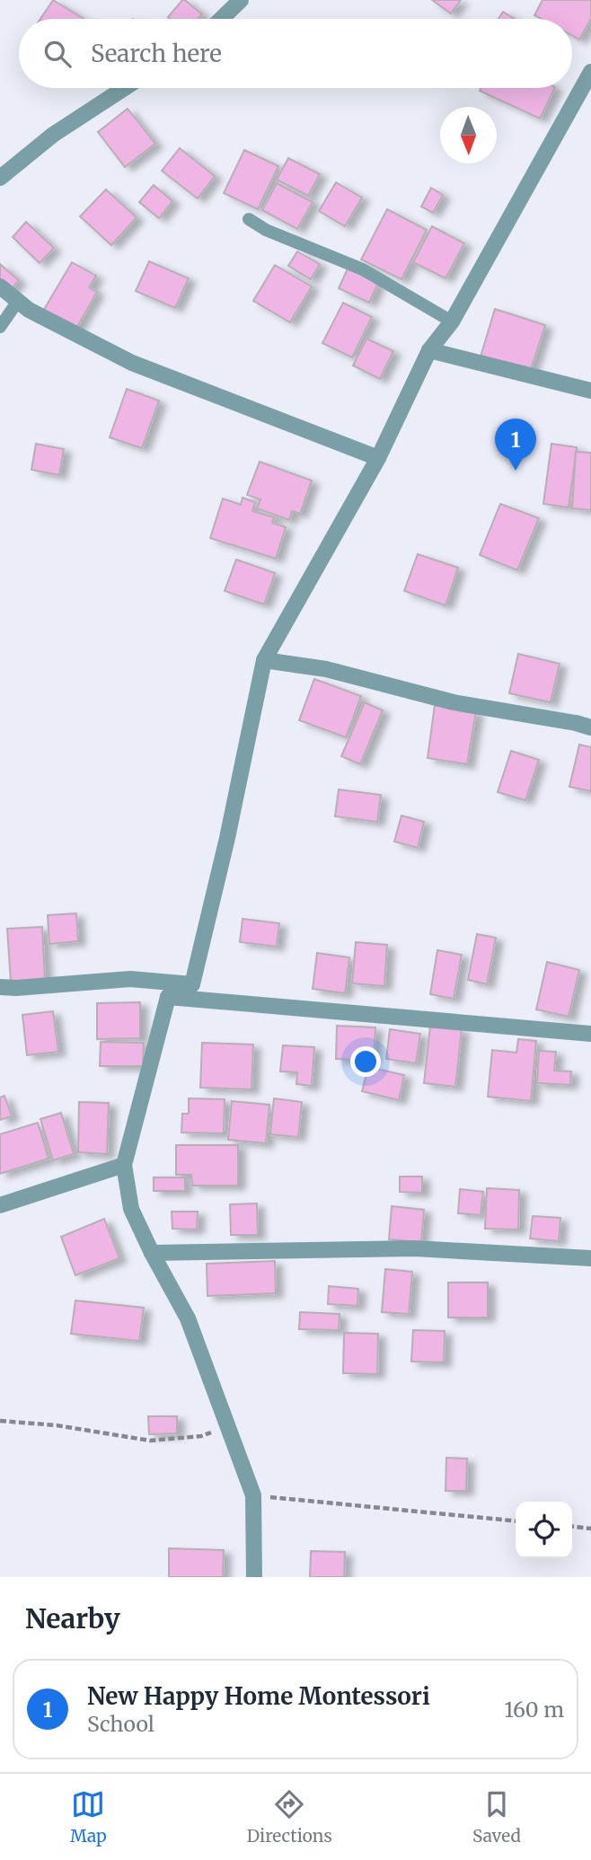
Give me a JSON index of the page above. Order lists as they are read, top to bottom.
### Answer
{
  "north": "bottom",
  "page": {
    "search": "Search here",
    "pins": "1",
    "heading": "Nearby",
    "list": [
      {
        "mark": "1",
        "name": "New Happy Home Montessori",
        "note": "School",
        "value": "160 m"
      }
    ],
    "nav": ["Map", "Directions", "Saved"]
  }
}
